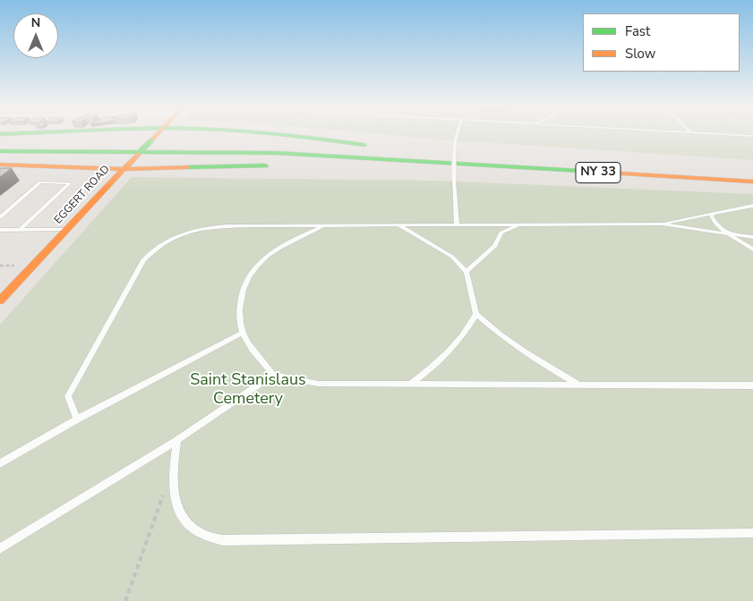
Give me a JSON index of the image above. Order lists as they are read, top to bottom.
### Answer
{
  "streets": {
    "main road": ["NY 33", "EGGERT ROAD"]
  },
  "parks": ["Saint Stanislaus Cemetery"],
  "legend": ["Fast", "Slow"],
  "north": "top"
}
